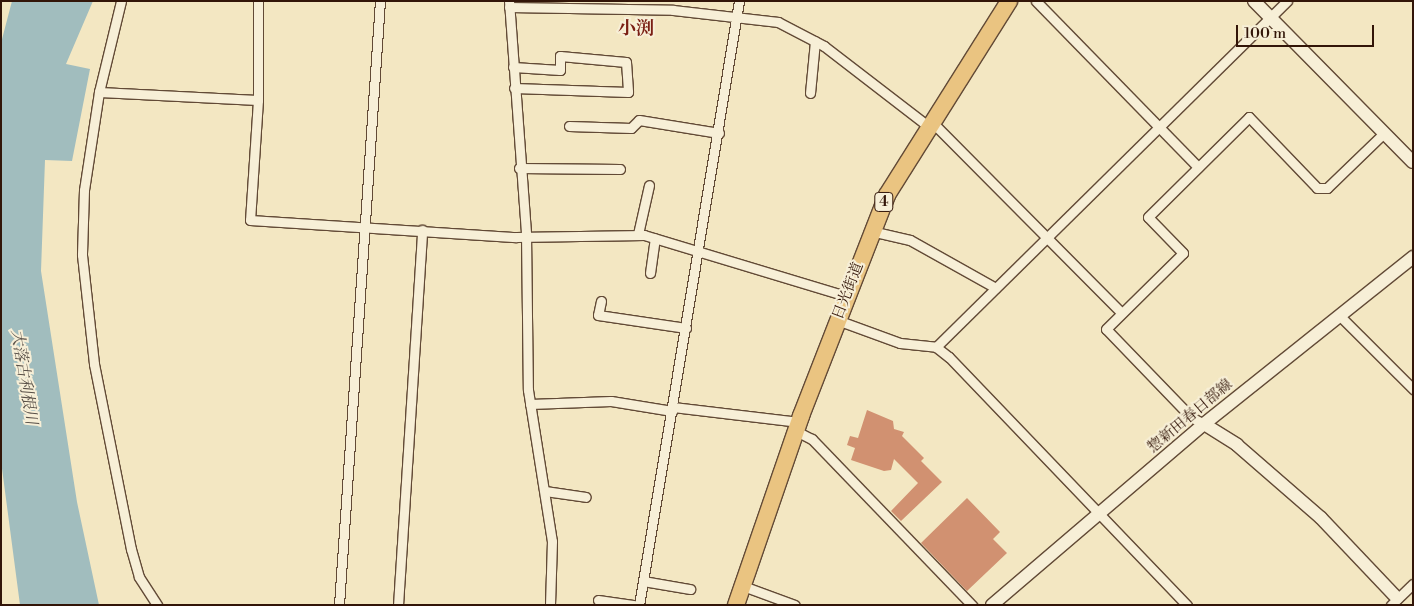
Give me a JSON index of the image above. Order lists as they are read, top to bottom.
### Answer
{
  "streets": {
    "highway": ["4", "日光街道"],
    "main road": ["惣新田春日部線"]
  },
  "districts": ["小渕"],
  "water": ["大落古利根川"],
  "scale_bar": "100 m"
}
